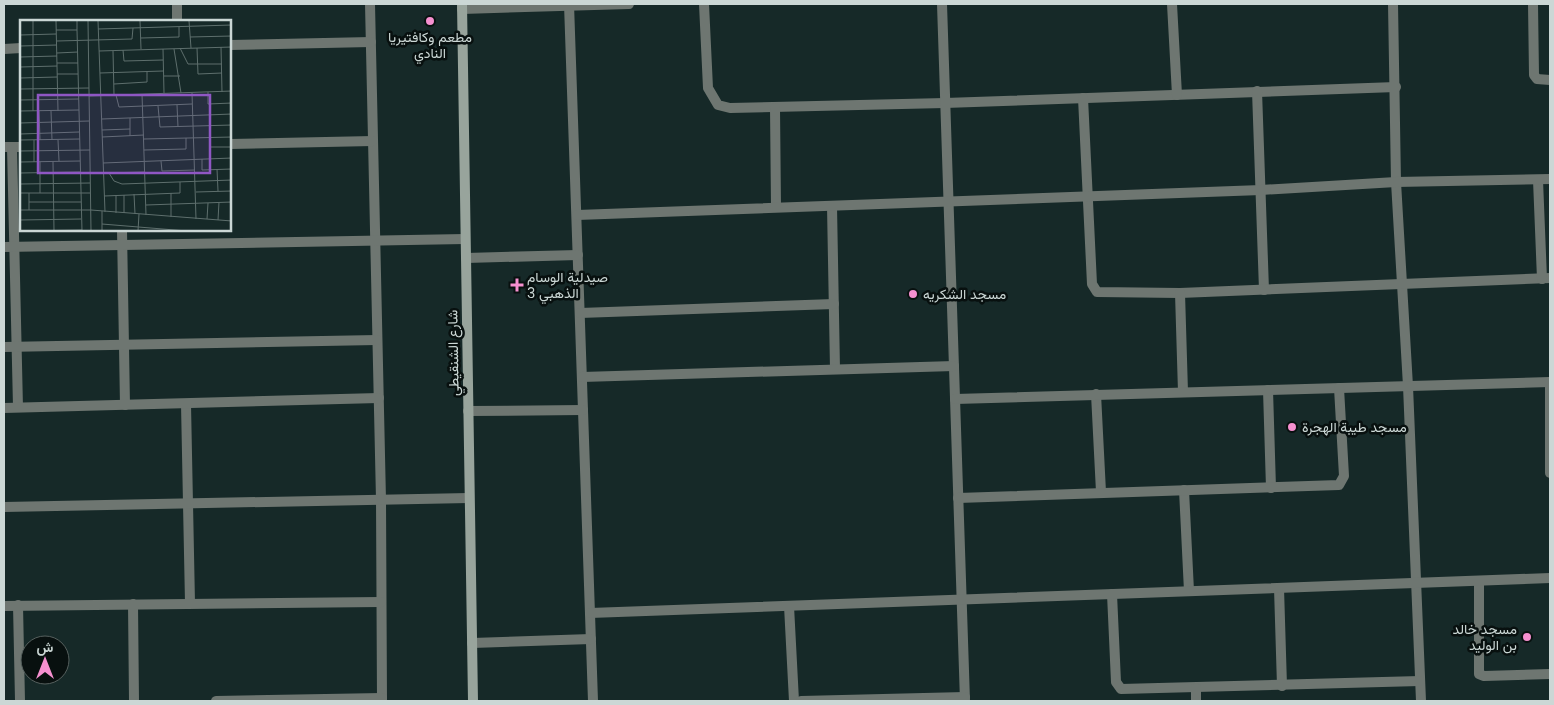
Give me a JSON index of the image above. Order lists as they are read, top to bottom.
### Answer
{
  "streets": {
    "street": ["شارع الشنقيطي"]
  },
  "places": {
    "other": [
      "مطعم وكافتيريا النادي",
      "مسجد الشكريه",
      "مسجد طيبة الهجرة",
      "مسجد خالد بن الوليد"
    ],
    "health": ["صيدلية الوسام الذهبي 3"]
  },
  "north": "top"
}
